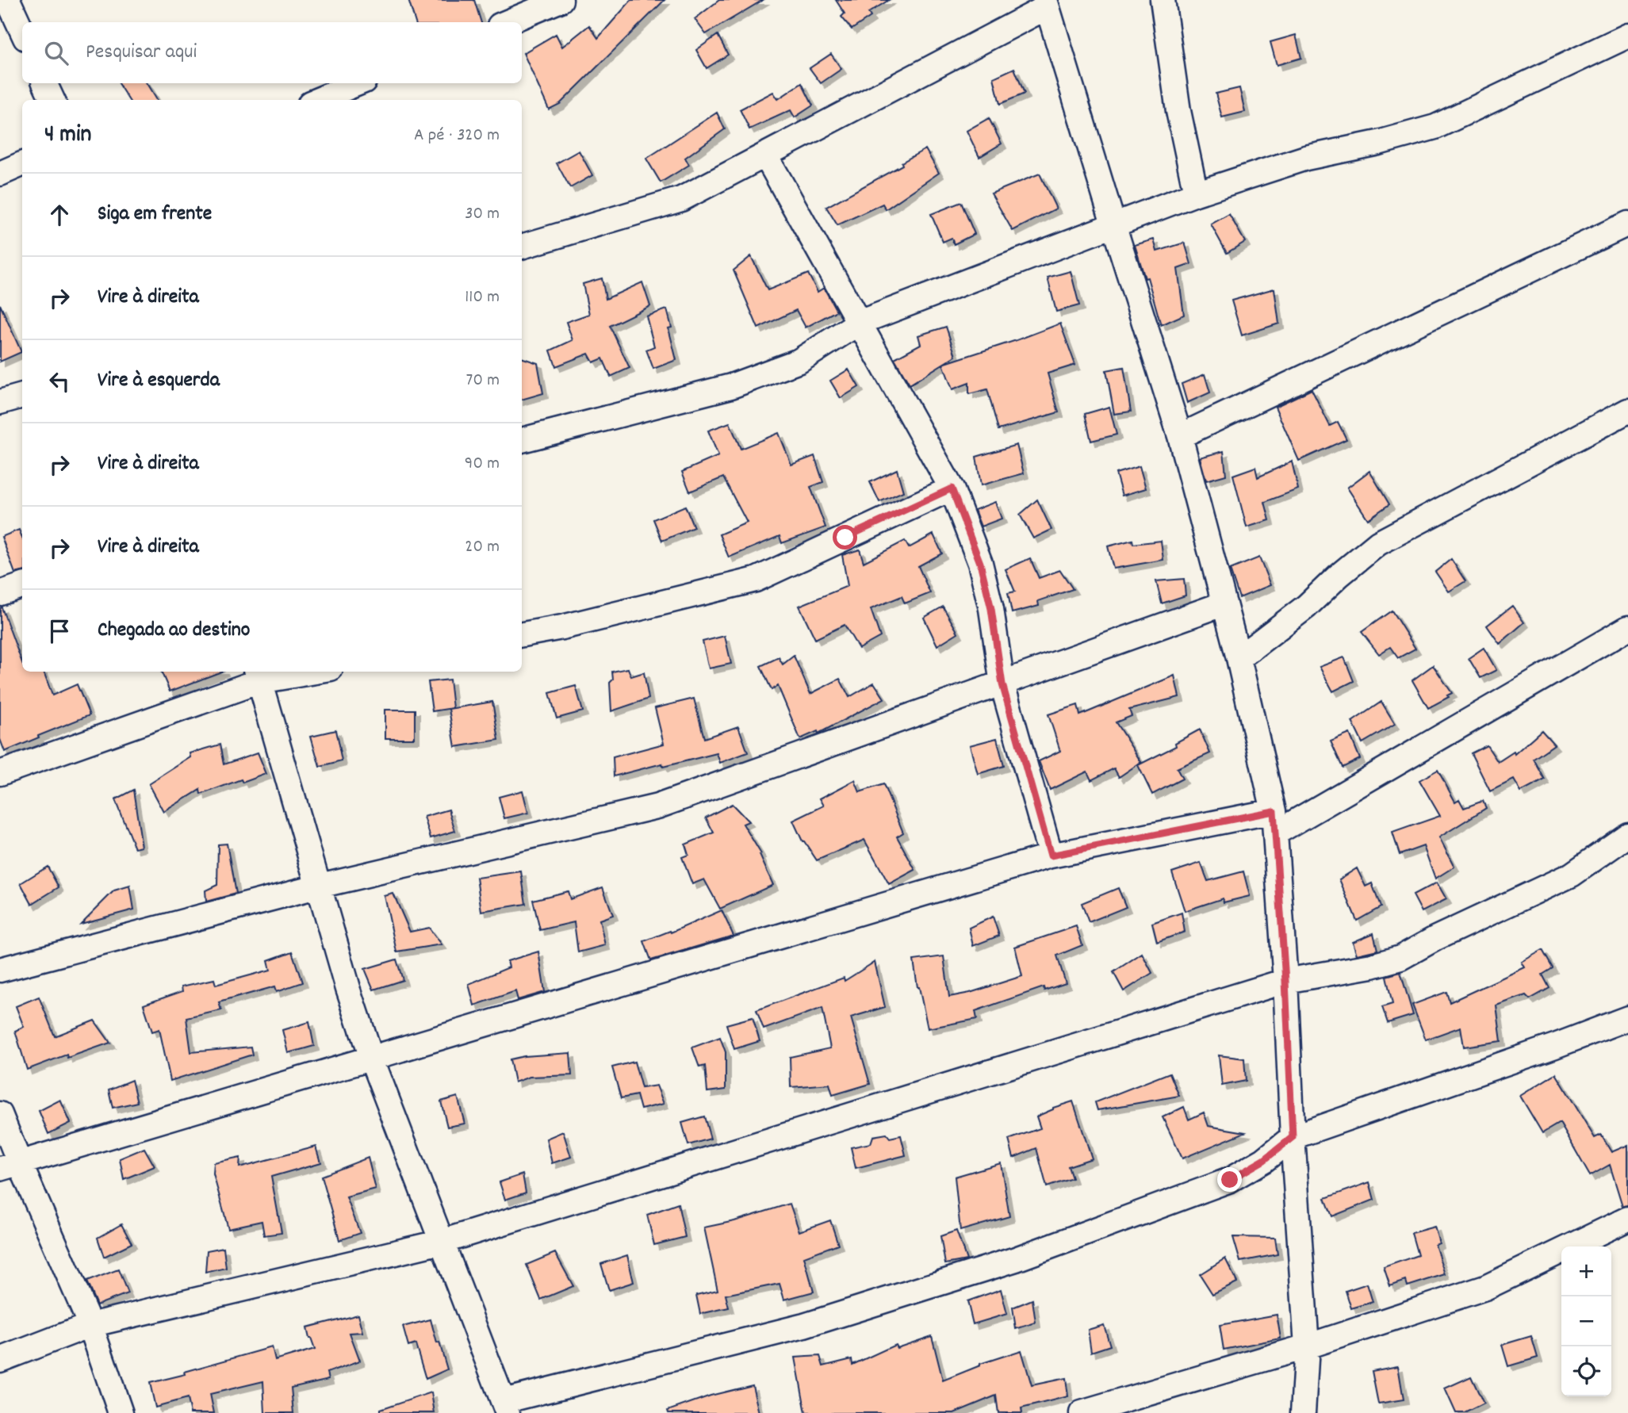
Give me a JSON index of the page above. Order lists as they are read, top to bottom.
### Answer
{
  "page": {
    "search": "Pesquisar aqui",
    "heading": ["4 min", "A pé · 320 m"],
    "list": [
      ["Siga em frente", "30 m"],
      ["Vire à direita", "110 m"],
      ["Vire à esquerda", "70 m"],
      ["Vire à direita", "90 m"],
      ["Vire à direita", "20 m"],
      "Chegada ao destino"
    ],
    "map_buttons": ["+", "−"]
  }
}
